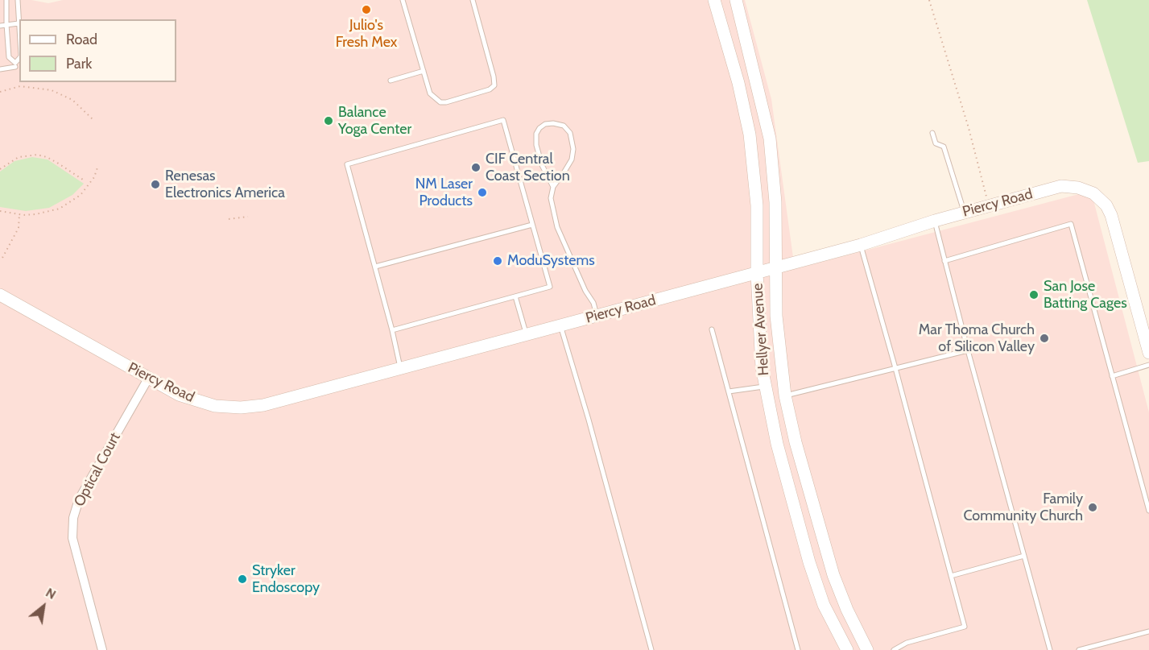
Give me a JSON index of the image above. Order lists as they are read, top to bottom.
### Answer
{
  "streets": {
    "main road": ["Piercy Road", "Hellyer Avenue"],
    "street": ["Optical Court"]
  },
  "crossings": [
    ["Piercy Road", "Hellyer Avenue"],
    ["Piercy Road", "Optical Court"]
  ],
  "places": [
    "Julio's Fresh Mex",
    "Balance Yoga Center",
    "CIF Central Coast Section",
    "Renesas Electronics America",
    "NM Laser Products",
    "ModuSystems",
    "San Jose Batting Cages",
    "Mar Thoma Church of Silicon Valley",
    "Family Community Church",
    "Stryker Endoscopy"
  ],
  "legend": ["Road", "Park"],
  "north": "top right"
}
